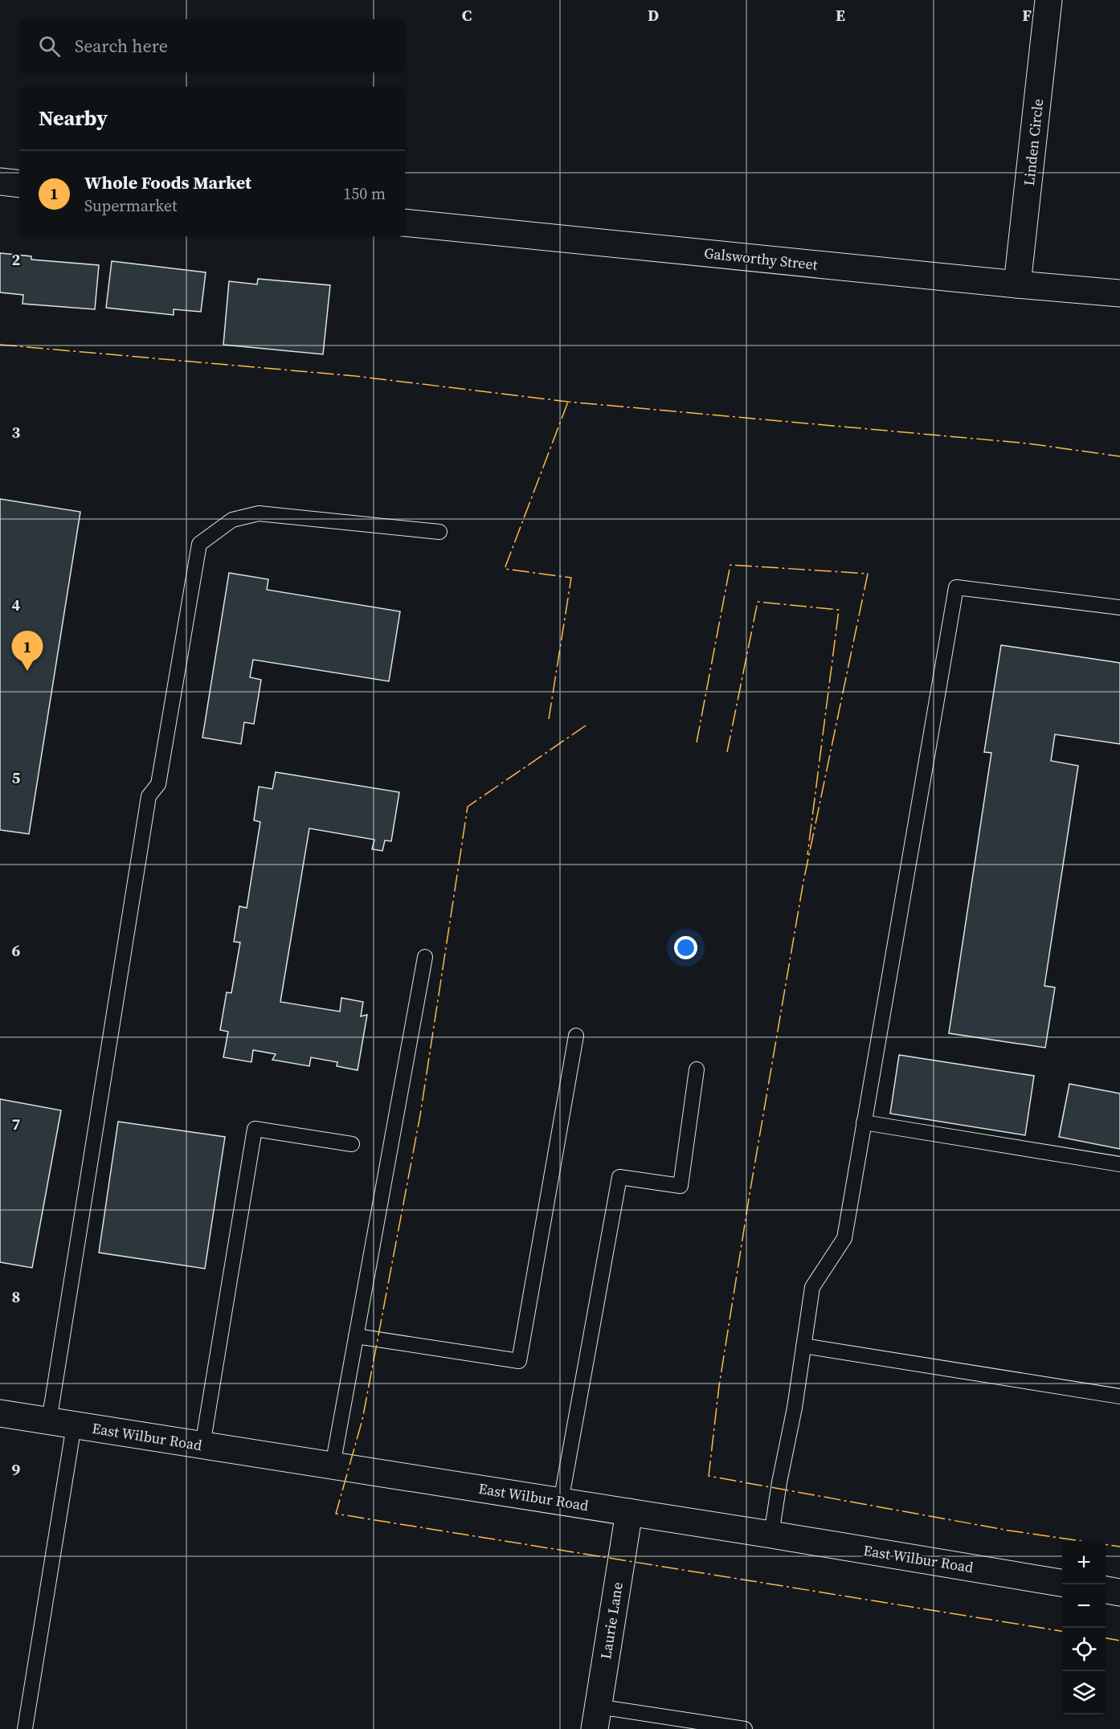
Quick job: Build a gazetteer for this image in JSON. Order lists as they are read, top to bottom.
{
  "streets": {
    "street": [
      "Linden Circle",
      "Galsworthy Street",
      "East Wilbur Road",
      "Laurie Lane"
    ]
  },
  "crossings": [
    ["Linden Circle", "Galsworthy Street"],
    ["East Wilbur Road", "Laurie Lane"]
  ],
  "page": {
    "search": "Search here",
    "heading": "Nearby",
    "list": [
      {
        "mark": "1",
        "name": "Whole Foods Market",
        "note": "Supermarket",
        "value": "150 m"
      }
    ],
    "pins": "1",
    "map_buttons": ["+", "−"]
  },
  "grid": {
    "columns": [
      "C",
      "D",
      "E",
      "F"
    ],
    "rows": [
      "2",
      "3",
      "4",
      "5",
      "6",
      "7",
      "8",
      "9"
    ]
  }
}
